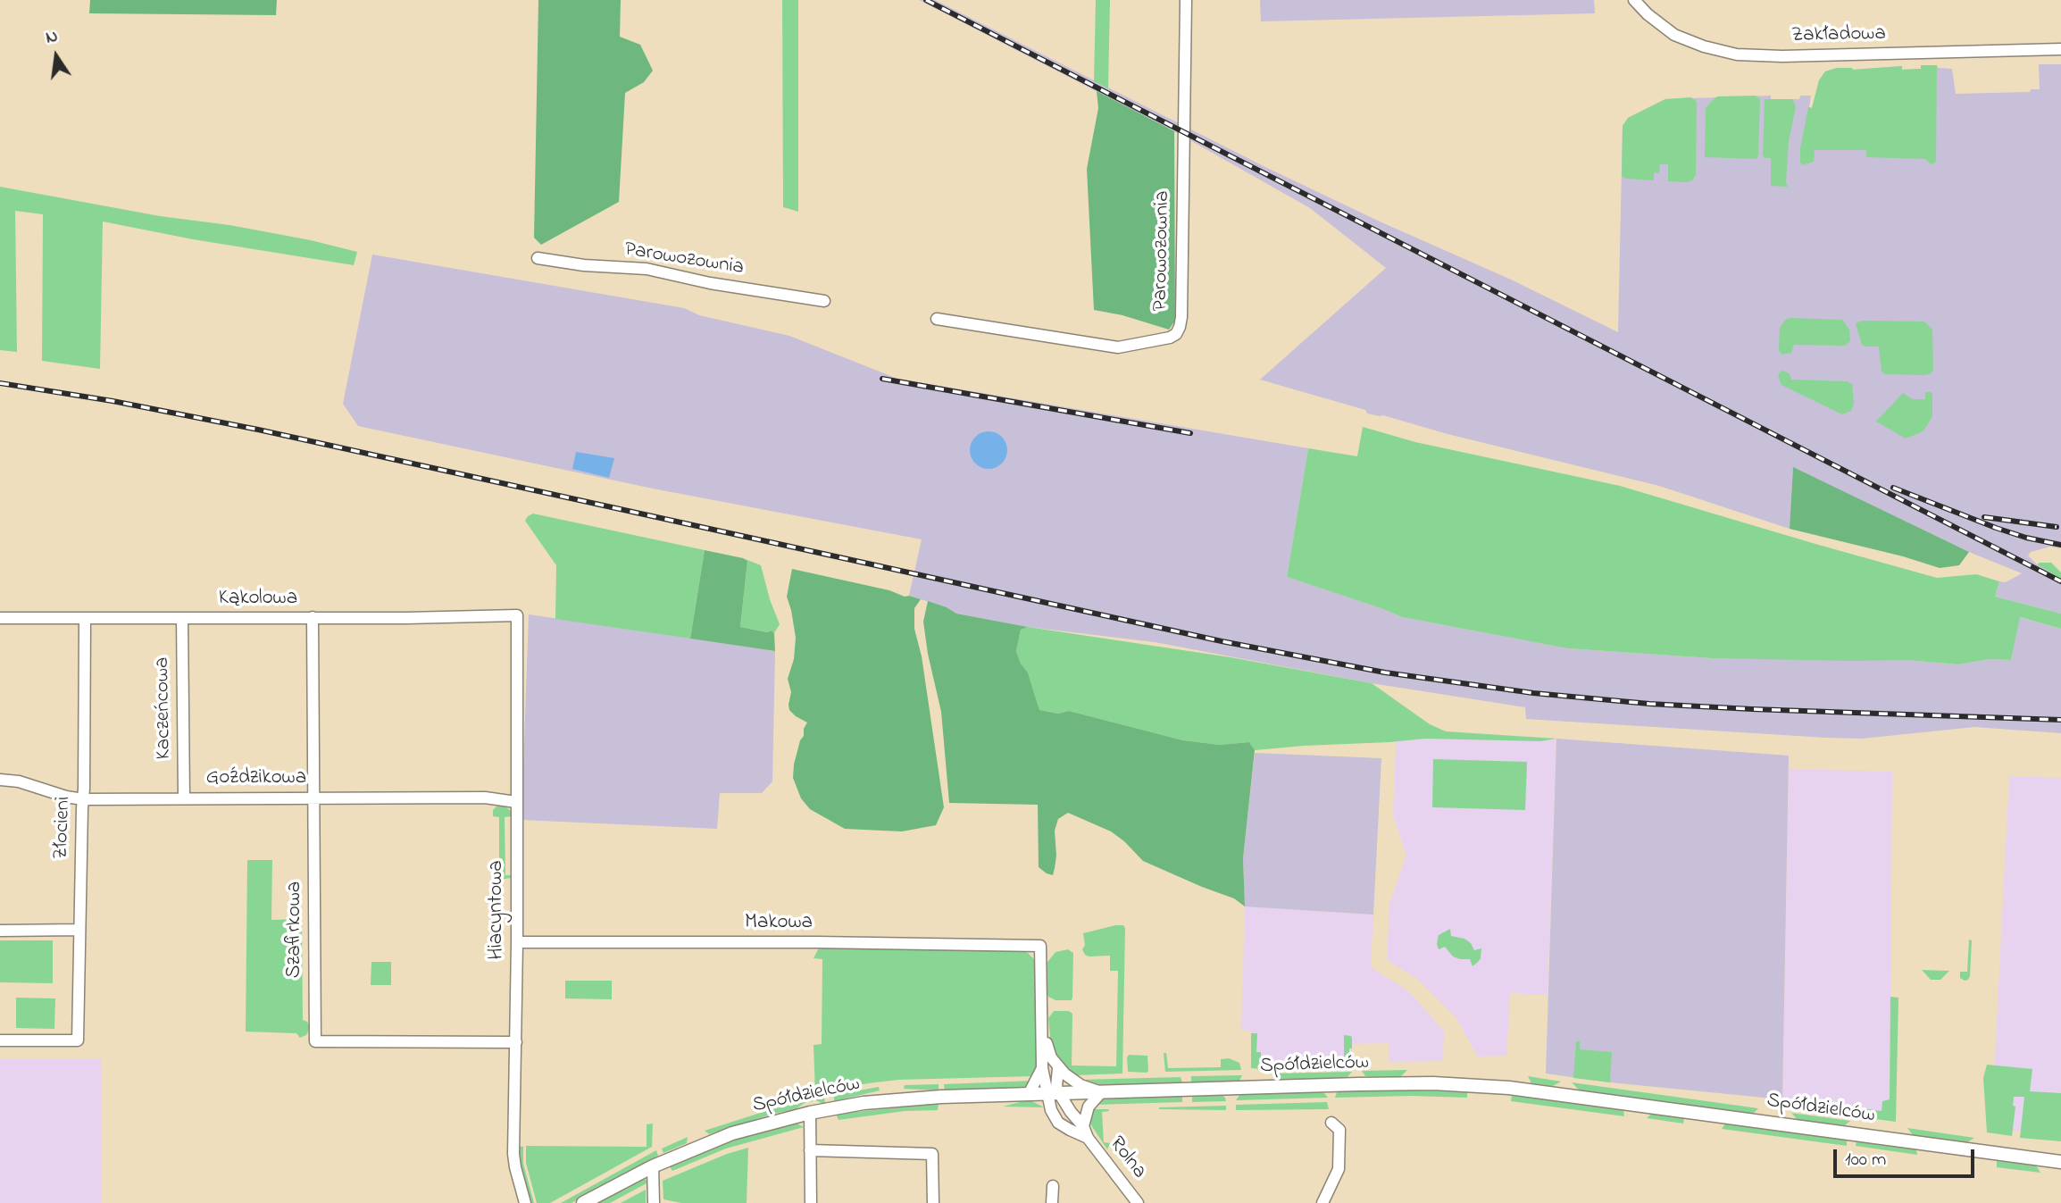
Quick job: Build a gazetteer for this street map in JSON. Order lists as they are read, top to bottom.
{
  "streets": {
    "street": [
      "Zakładowa",
      "Parowozownia",
      "Kąkolowa",
      "Kaczeńcowa",
      "Goździkowa",
      "Złocieni",
      "Hiacyntowa",
      "Makowa",
      "Szafirkowa",
      "Spółdzielców",
      "Rolna"
    ]
  },
  "crossings": [
    ["Kąkolowa", "Kaczeńcowa"],
    ["Kąkolowa", "Złocieni"],
    ["Kąkolowa", "Hiacyntowa"],
    ["Kąkolowa", "Szafirkowa"],
    ["Kaczeńcowa", "Goździkowa"],
    ["Goździkowa", "Złocieni"],
    ["Goździkowa", "Hiacyntowa"],
    ["Goździkowa", "Szafirkowa"],
    ["Hiacyntowa", "Makowa"],
    ["Hiacyntowa", "Szafirkowa"],
    ["Spółdzielców", "Rolna"]
  ],
  "scale_bar": "100 m",
  "north": "top"
}
